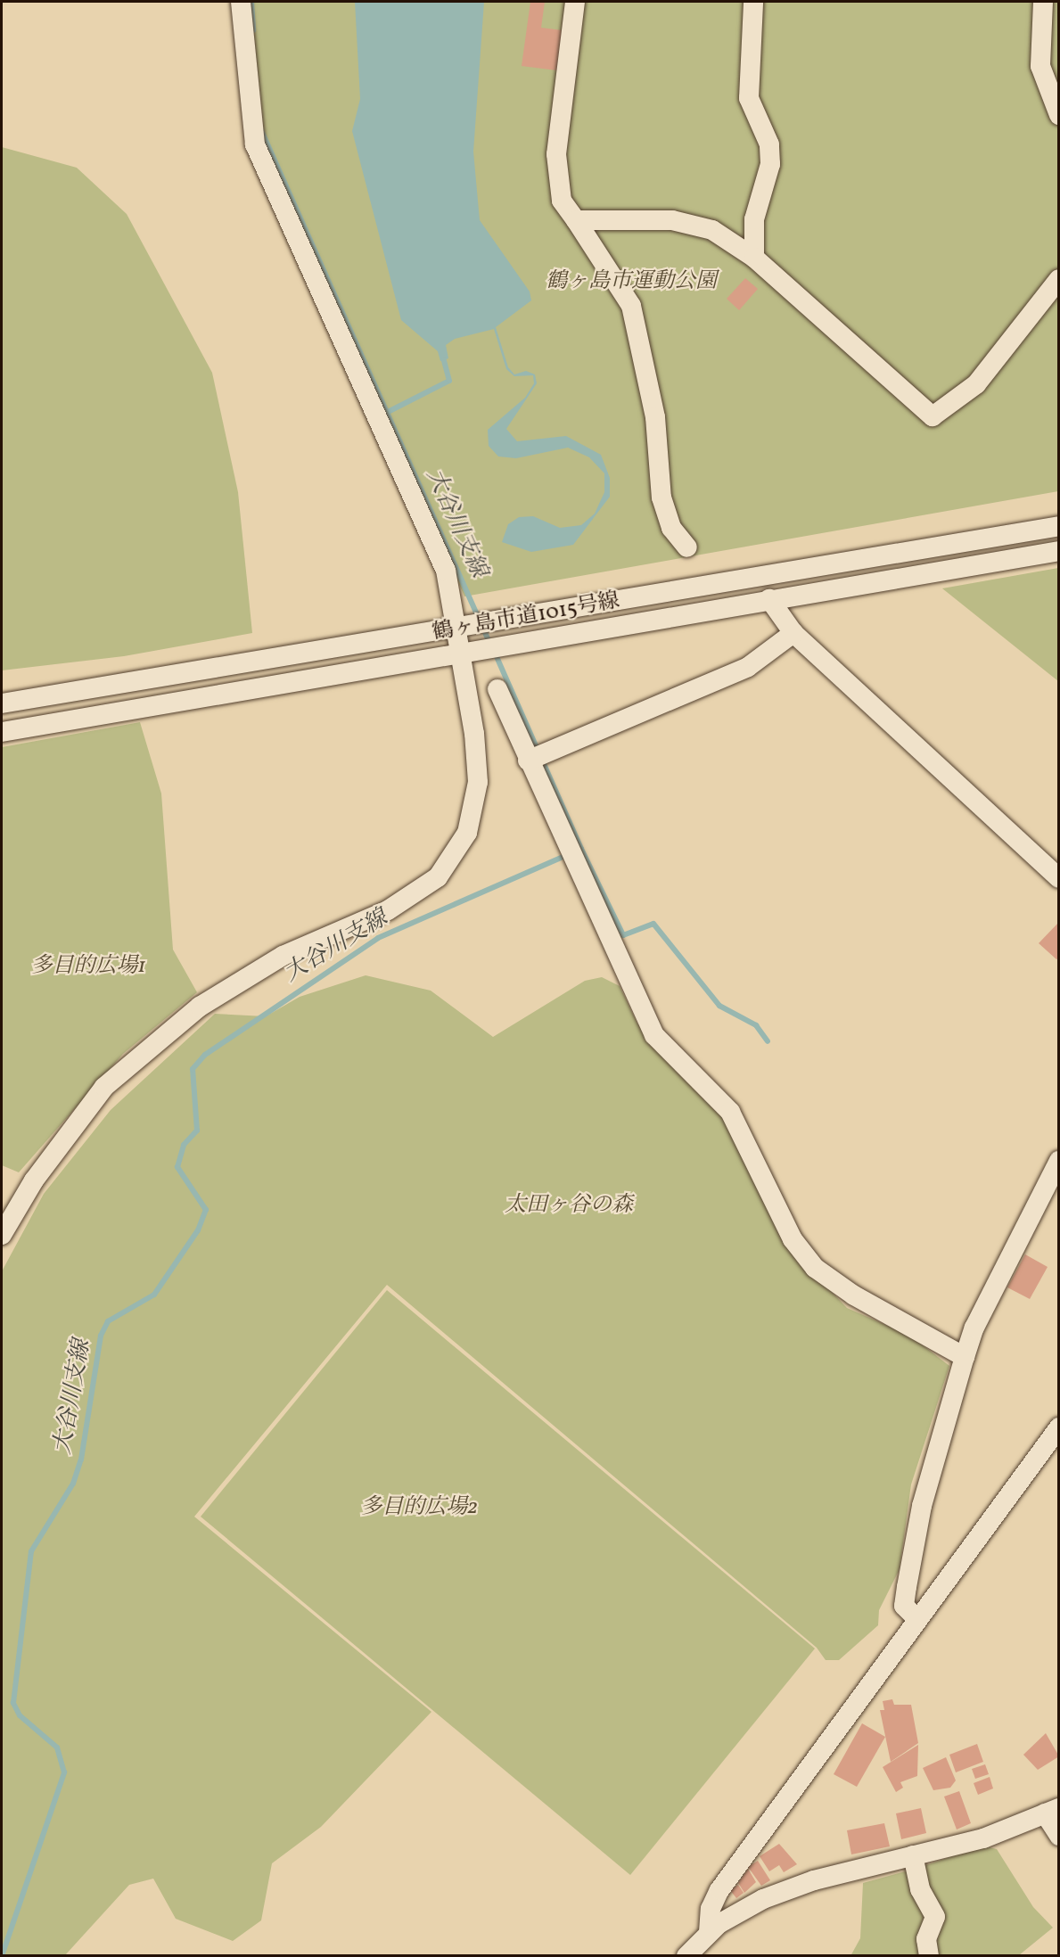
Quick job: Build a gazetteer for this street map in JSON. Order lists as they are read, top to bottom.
{
  "streets": {
    "street": ["鶴ヶ島市道1015号線"]
  },
  "water": ["大谷川支線"],
  "parks": [
    "鶴ヶ島市運動公園",
    "多目的広場1",
    "太田ヶ谷の森",
    "多目的広場2"
  ]
}
